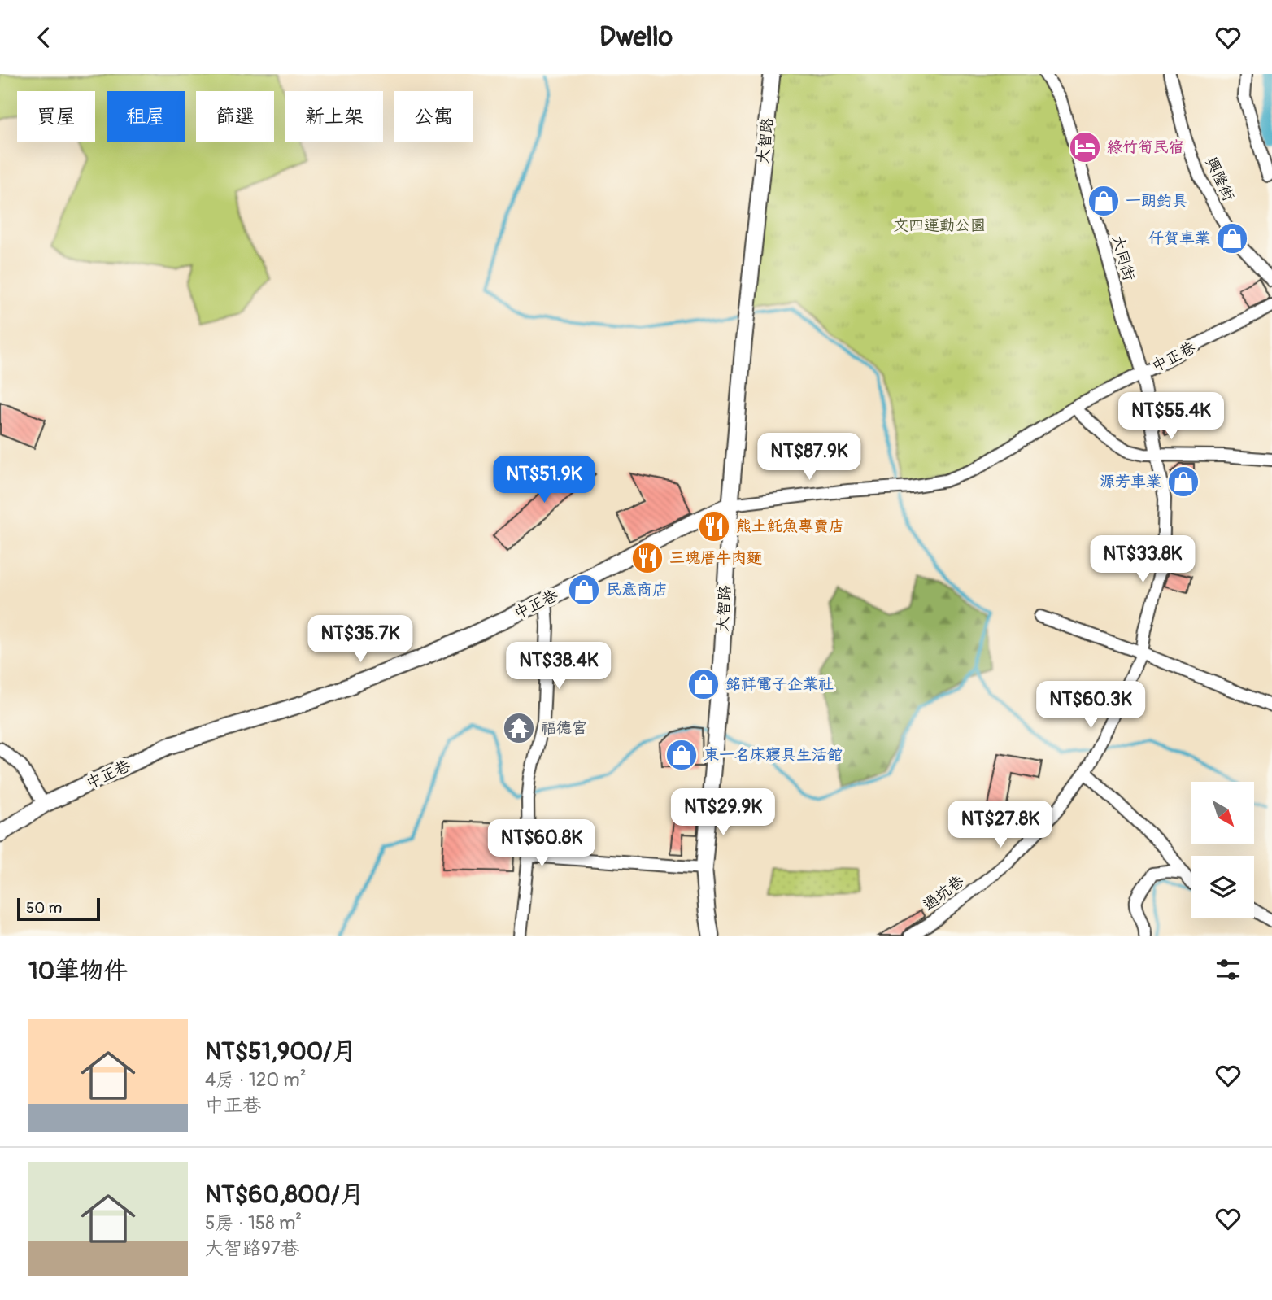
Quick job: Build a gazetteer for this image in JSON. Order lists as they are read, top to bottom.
{
  "streets": {
    "street": [
      "大智路",
      "興隆街",
      "大同街",
      "中正巷",
      "過坑巷"
    ]
  },
  "crossings": [
    ["大智路", "中正巷"],
    ["大同街", "中正巷"]
  ],
  "parks": ["文四運動公園"],
  "places": {
    "hotel": ["綠竹筍民宿"],
    "shop": [
      "一朗釣具",
      "仟賀車業",
      "源芳車業",
      "民意商店",
      "銘祥電子企業社",
      "東一名床寢具生活館"
    ],
    "restaurant": ["熊土魠魚專賣店", "三塊厝牛肉麵"],
    "temple": ["福德宮"]
  },
  "scale_bar": "50 m",
  "north": "bottom right",
  "page": {
    "header": "Dwello",
    "chip": [
      "買屋",
      "租屋",
      "篩選",
      "新上架",
      "公寓"
    ],
    "price": [
      "NT$55.4K",
      "NT$87.9K",
      "NT$51.9K",
      "NT$33.8K",
      "NT$35.7K",
      "NT$38.4K",
      "NT$60.3K",
      "NT$29.9K",
      "NT$27.8K",
      "NT$60.8K"
    ],
    "scale": "50 m",
    "heading": "10筆物件",
    "list": [
      {
        "name": "NT$51,900/月",
        "note": "4房 · 120 m² · 中正巷"
      },
      {
        "name": "NT$60,800/月",
        "note": "5房 · 158 m² · 大智路97巷"
      }
    ]
  }
}
